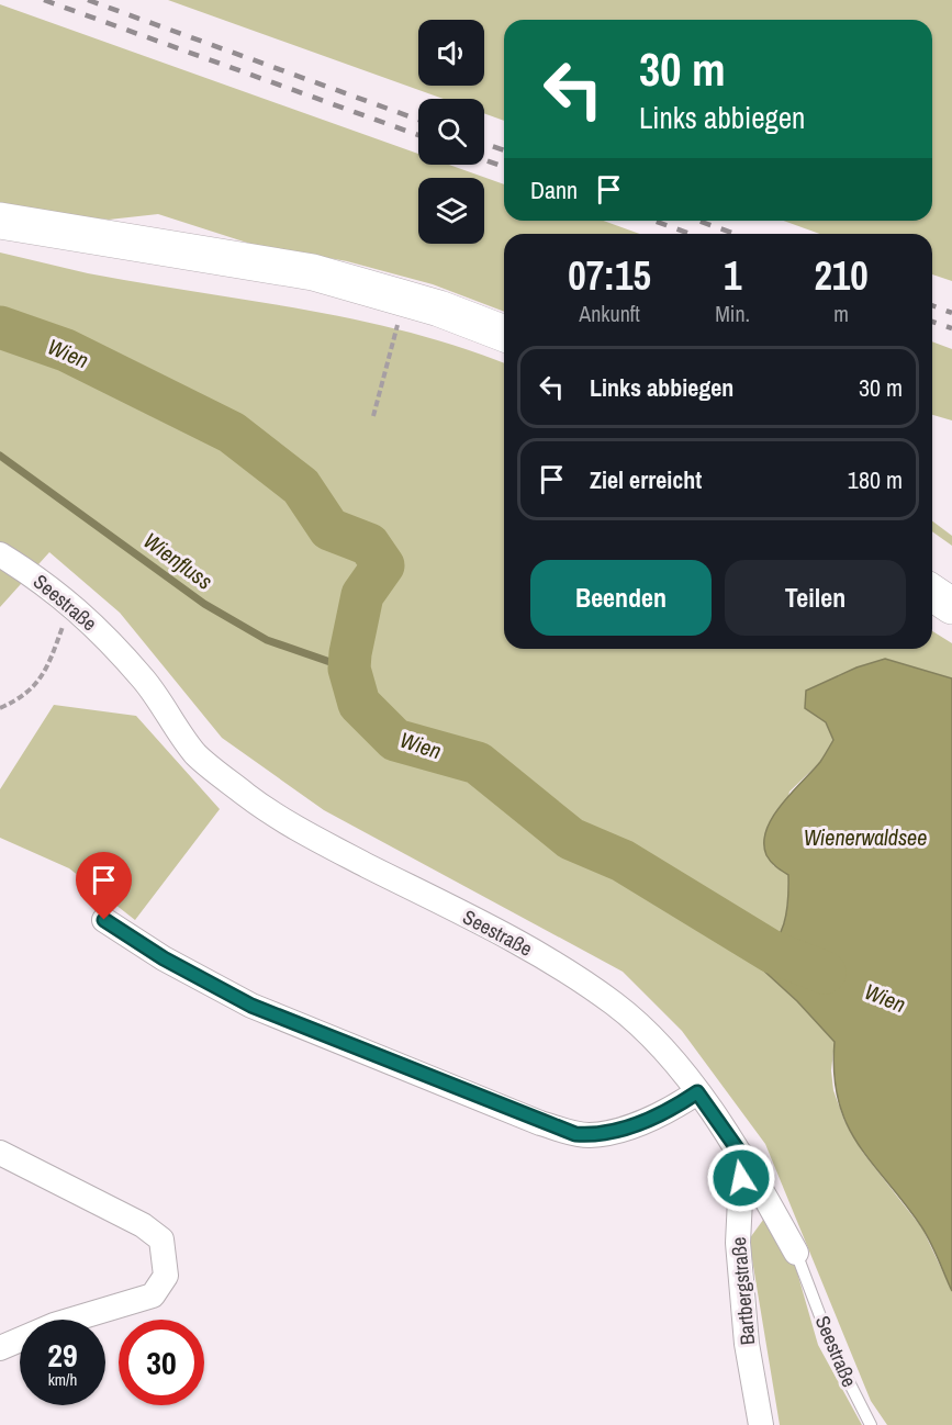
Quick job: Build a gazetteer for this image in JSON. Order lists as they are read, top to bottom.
{
  "streets": {
    "street": ["Seestraße", "Bartbergstraße"]
  },
  "crossings": [
    ["Seestraße", "Bartbergstraße"]
  ],
  "water": ["Wien", "Wienfluss", "Wienerwaldsee"],
  "page": {
    "turn": ["30 m", "Links abbiegen"],
    "then": "Dann",
    "eta": [
      "07:15",
      "Ankunft",
      "1",
      "Min.",
      "210",
      "m"
    ],
    "list": [
      {
        "name": "Links abbiegen",
        "value": "30 m"
      },
      {
        "name": "Ziel erreicht",
        "value": "180 m"
      }
    ],
    "buttons": ["Beenden", "Teilen"],
    "speed": "29 km/h",
    "limit": "30"
  }
}
